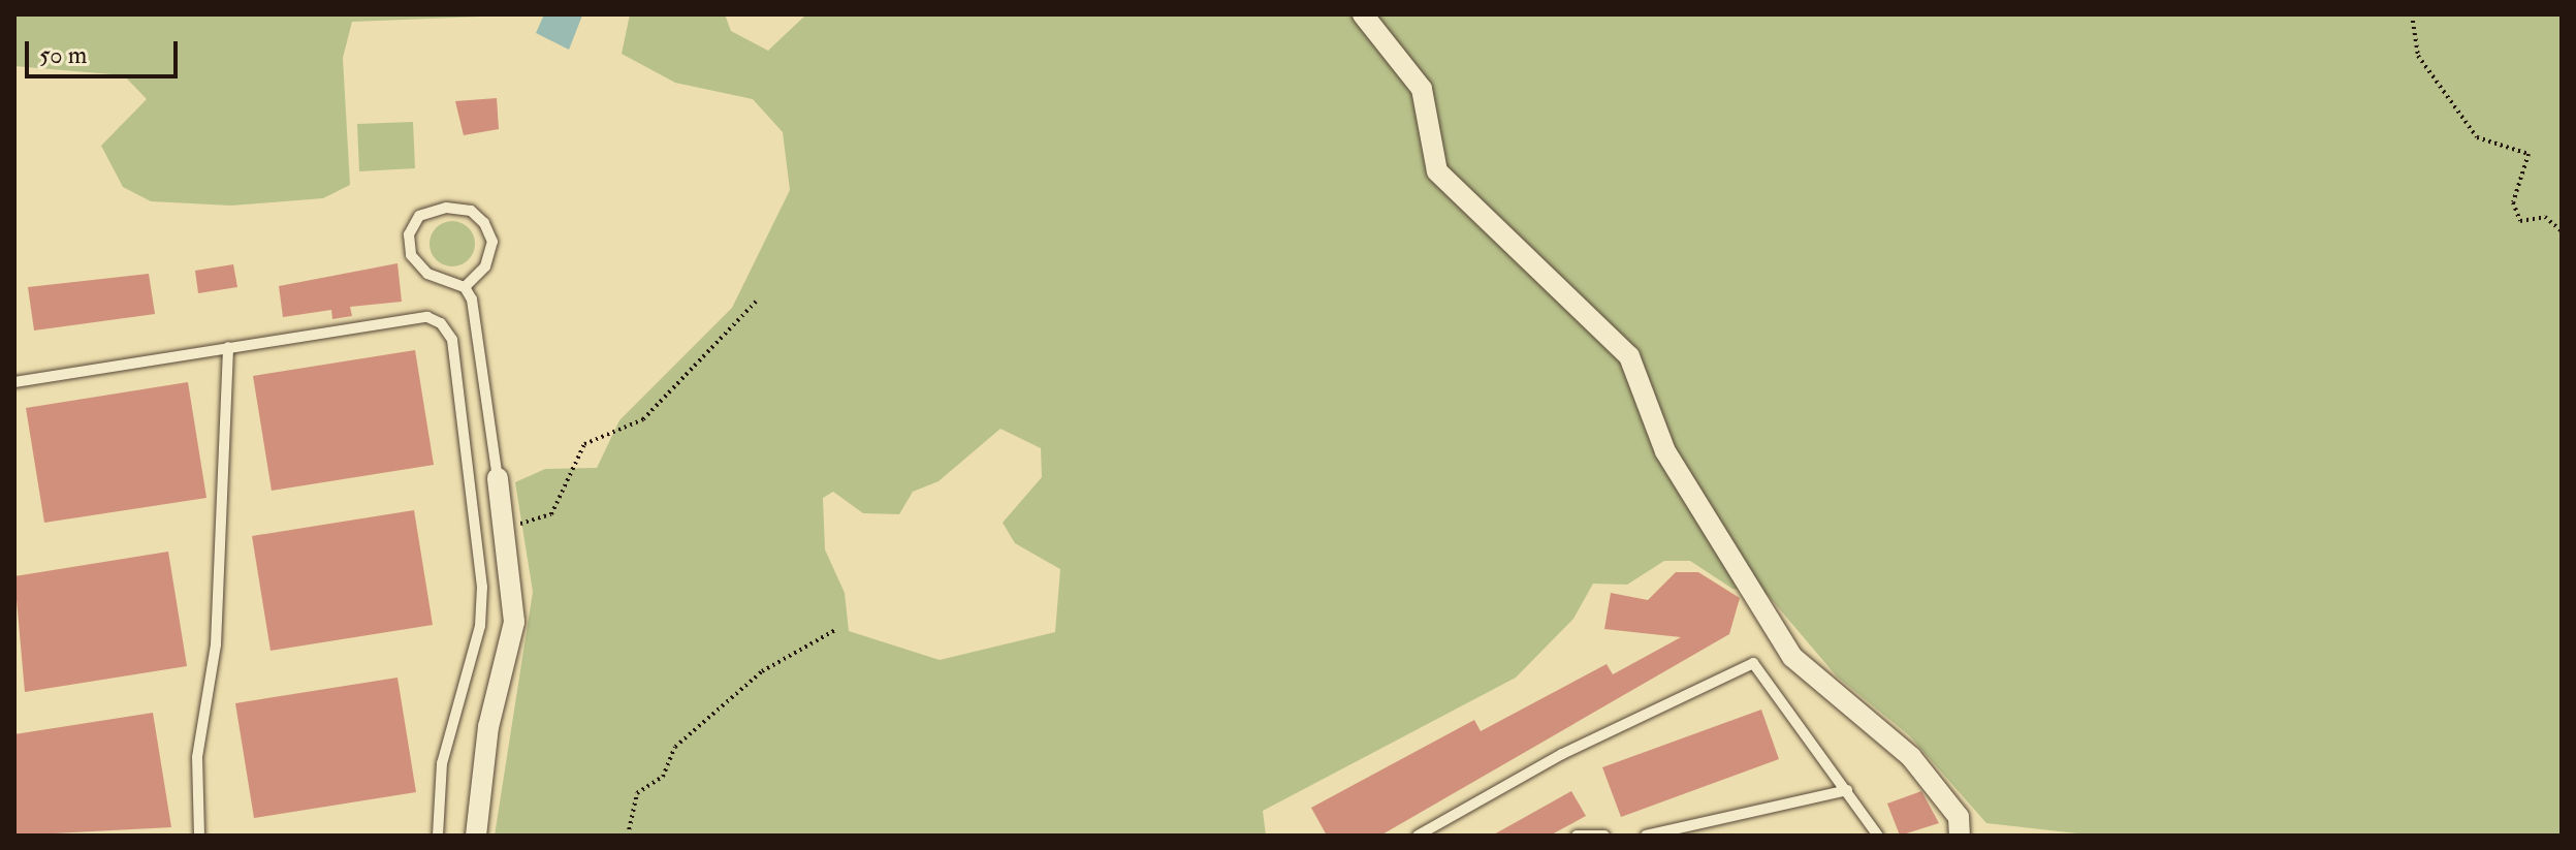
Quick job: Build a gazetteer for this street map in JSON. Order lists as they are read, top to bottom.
{
  "scale_bar": "50 m"
}
